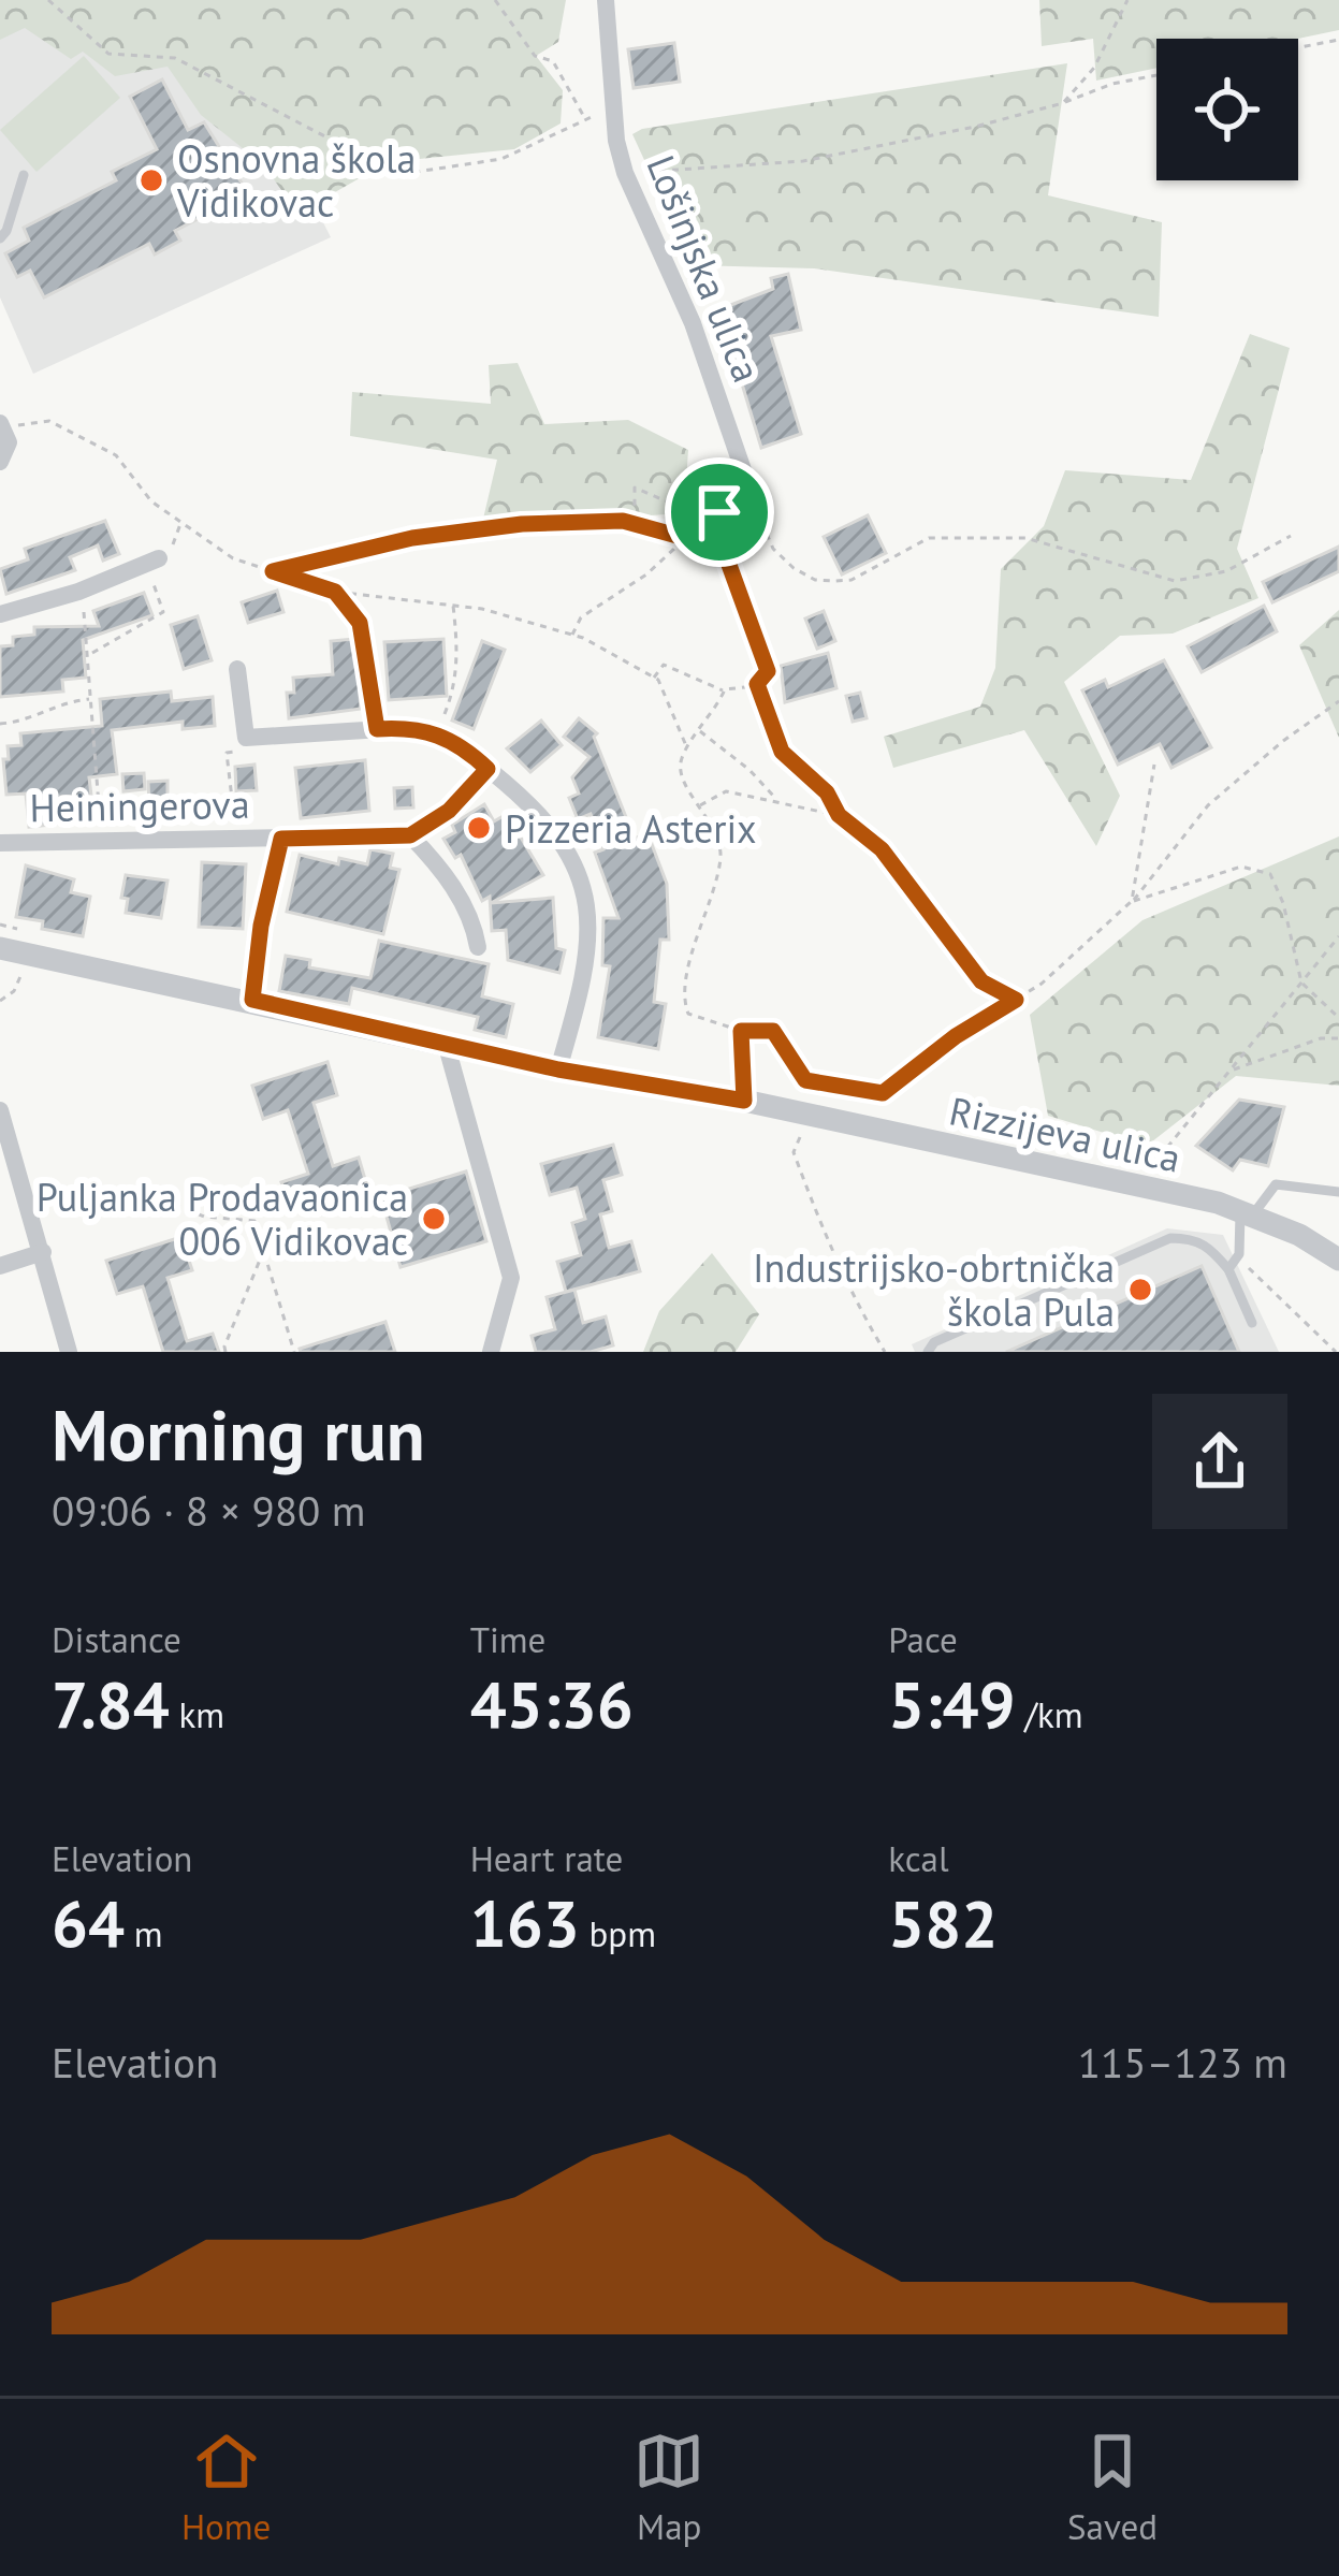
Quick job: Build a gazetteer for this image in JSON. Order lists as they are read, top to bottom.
{
  "streets": {
    "street": ["Lošinjska ulica", "Heiningerova", "Rizzijeva ulica"]
  },
  "crossings": [
    ["Heiningerova", "Rizzijeva ulica"]
  ],
  "places": [
    "Osnovna škola Vidikovac",
    "Pizzeria Asterix",
    "Puljanka Prodavaonica 006 Vidikovac",
    "Industrijsko-obrtnička škola Pula"
  ],
  "page": {
    "heading": ["Morning run", "09:06 · 8 × 980 m"],
    "stats": [
      ["Distance", "7.84 km"],
      ["Time", "45:36"],
      ["Pace", "5:49 /km"],
      ["Elevation", "64 m"],
      ["Heart rate", "163 bpm"],
      ["kcal", "582"]
    ],
    "chart": ["Elevation", "115–123 m"],
    "tabs": ["Home", "Map", "Saved"]
  }
}
